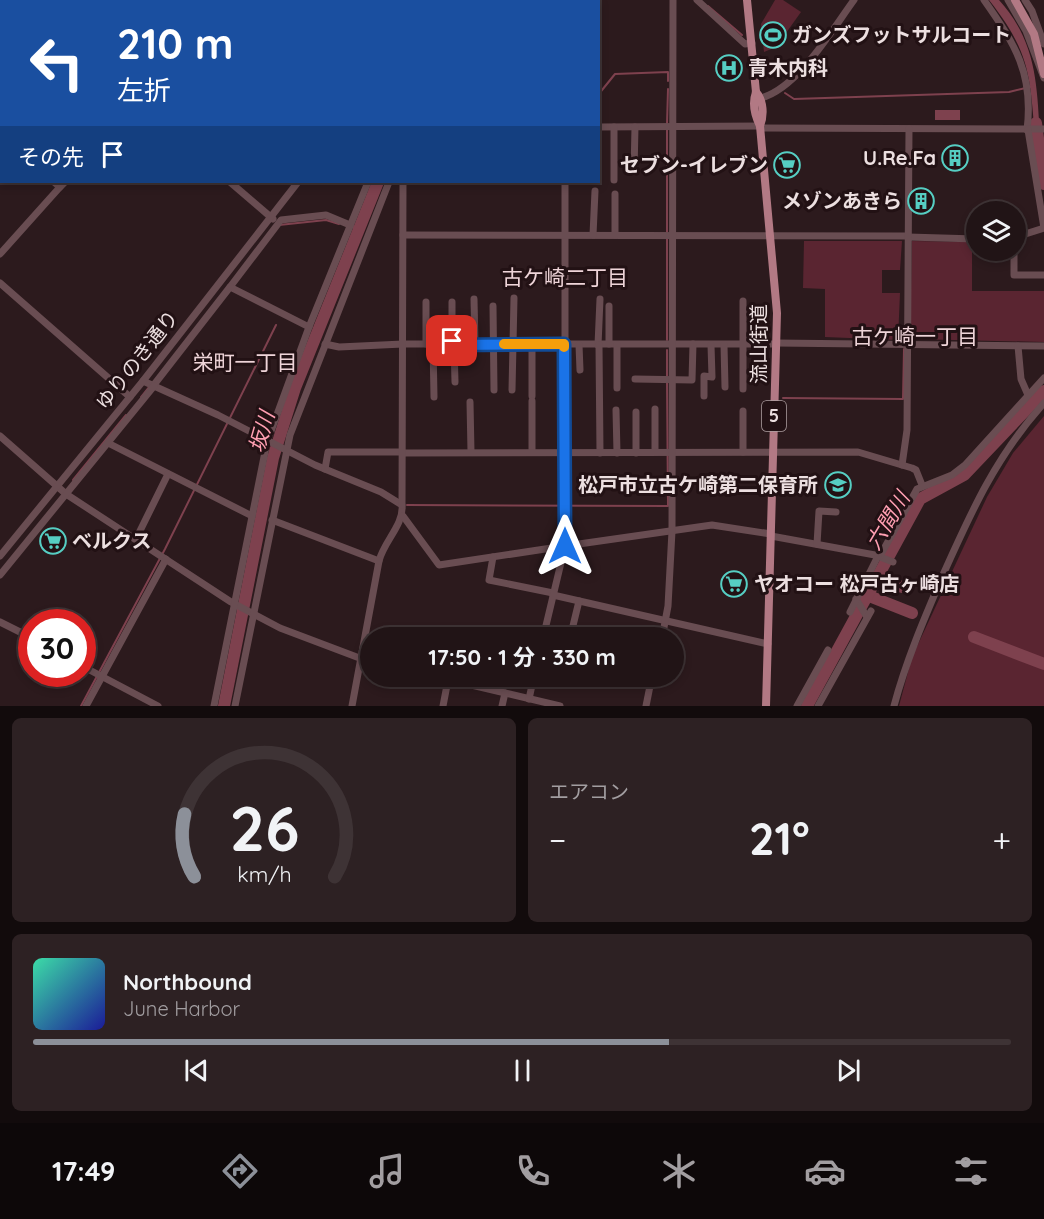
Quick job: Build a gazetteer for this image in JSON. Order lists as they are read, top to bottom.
{
  "streets": {
    "main road": ["流山街道", "5"],
    "street": ["ゆりのき通り"]
  },
  "districts": ["古ケ崎二丁目", "古ケ崎一丁目", "栄町一丁目"],
  "water": ["坂川", "六間川"],
  "places": {
    "sports": ["ガンズフットサルコート"],
    "hospital": ["青木内科"],
    "building": ["U.Re.Fa", "メゾンあきら"],
    "supermarket": ["セブン-イレブン", "ベルクス", "ヤオコー 松戸古ヶ崎店"],
    "school or university": ["松戸市立古ケ崎第二保育所"]
  },
  "page": {
    "turn": ["210 m", "左折"],
    "then": "その先",
    "limit": "30",
    "trip": "17:50 · 1 分 · 330 m",
    "tile": "エアコン",
    "heat": ["−", "21°", "+"],
    "song": ["Northbound", "June Harbor"],
    "tabs": "17:49",
    "gauge": ["26", "km/h"]
  }
}
